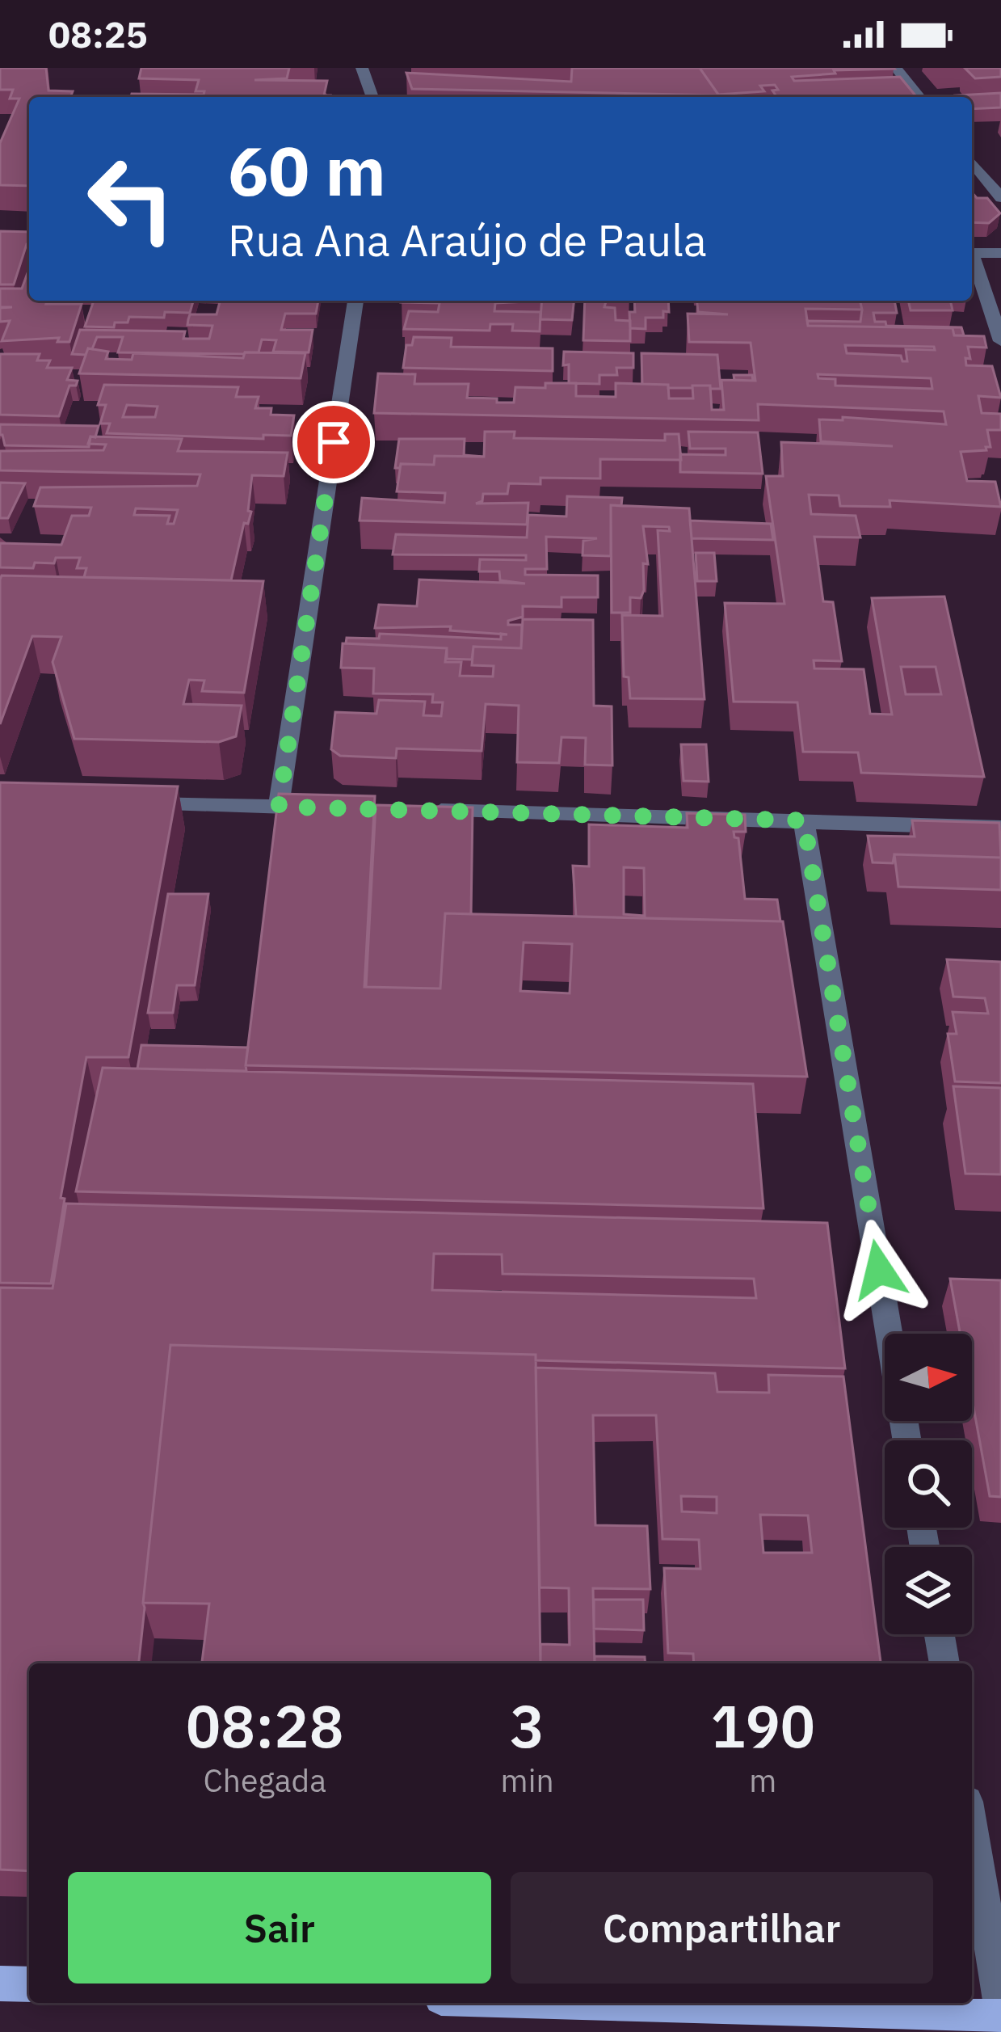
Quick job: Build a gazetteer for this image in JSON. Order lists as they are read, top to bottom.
{
  "north": "right",
  "page": {
    "status": "08:25",
    "turn": ["60 m", "Rua Ana Araújo de Paula"],
    "eta": [
      "08:28",
      "Chegada",
      "3",
      "min",
      "190",
      "m"
    ],
    "buttons": ["Sair", "Compartilhar"]
  }
}
